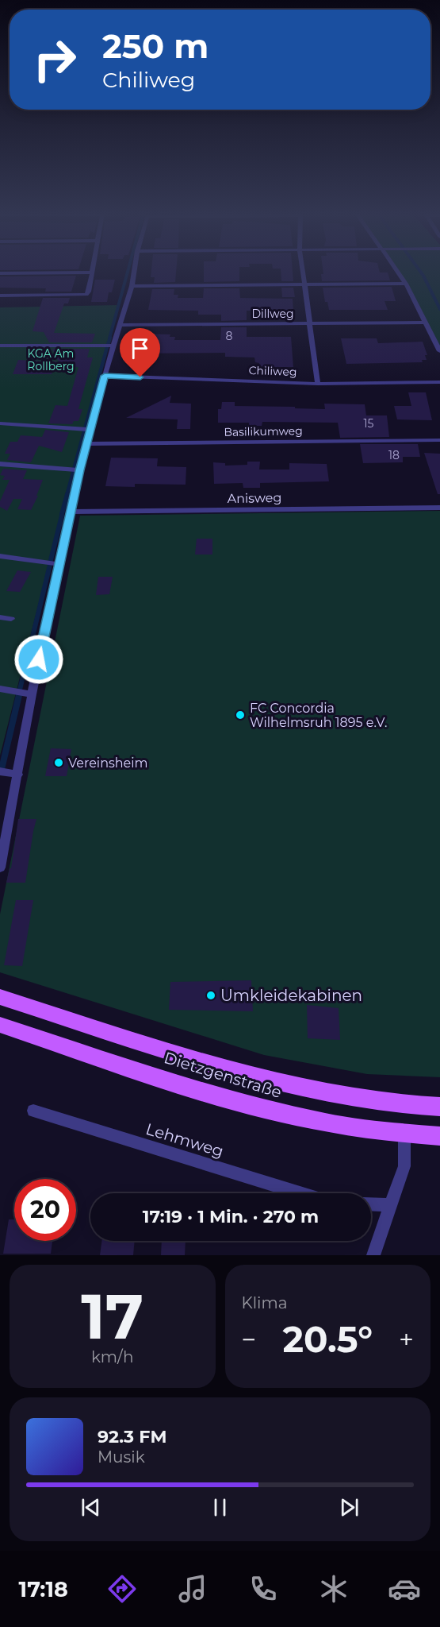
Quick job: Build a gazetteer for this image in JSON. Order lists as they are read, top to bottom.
{
  "streets": {
    "main road": ["Dietzgenstraße"],
    "lane": [
      "Dillweg",
      "Chiliweg",
      "Basilikumweg",
      "Anisweg",
      "Lehmweg"
    ]
  },
  "parks": ["KGA Am Rollberg"],
  "places": ["FC Concordia Wilhelmsruh 1895 e.V.", "Vereinsheim", "Umkleidekabinen"],
  "house_numbers": ["8", "15", "18"],
  "page": {
    "turn": ["250 m", "Chiliweg"],
    "limit": "20",
    "trip": "17:19 · 1 Min. · 270 m",
    "tile": [
      ["17", "km/h"],
      "Klima"
    ],
    "heat": ["−", "20.5°", "+"],
    "song": ["92.3 FM", "Musik"],
    "tabs": "17:18"
  }
}
